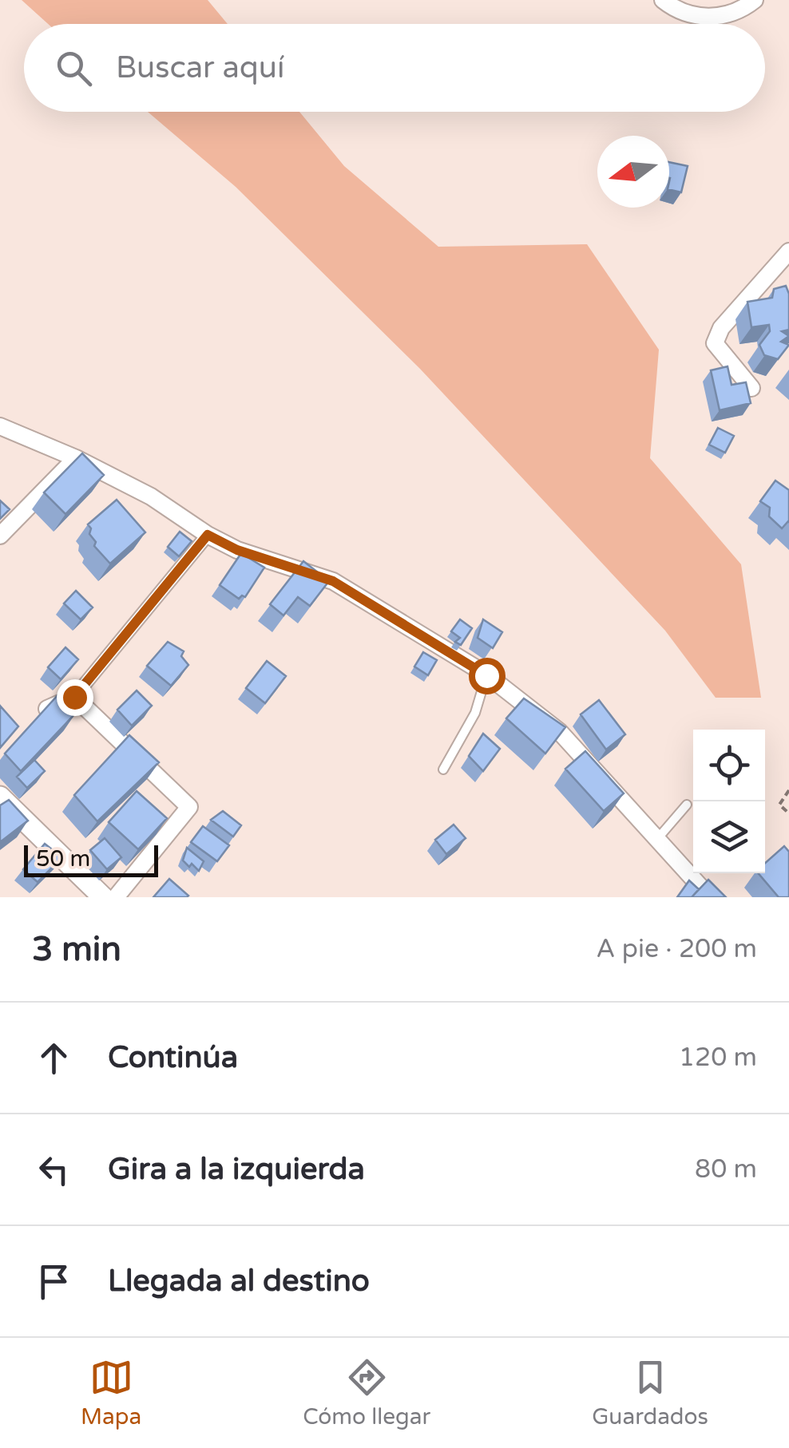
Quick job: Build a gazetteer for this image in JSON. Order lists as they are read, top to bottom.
{
  "scale_bar": "50 m",
  "north": "left",
  "page": {
    "search": "Buscar aquí",
    "scale": "50 m",
    "heading": ["3 min", "A pie · 200 m"],
    "list": [
      ["Continúa", "120 m"],
      ["Gira a la izquierda", "80 m"],
      "Llegada al destino"
    ],
    "nav": ["Mapa", "Cómo llegar", "Guardados"]
  }
}
